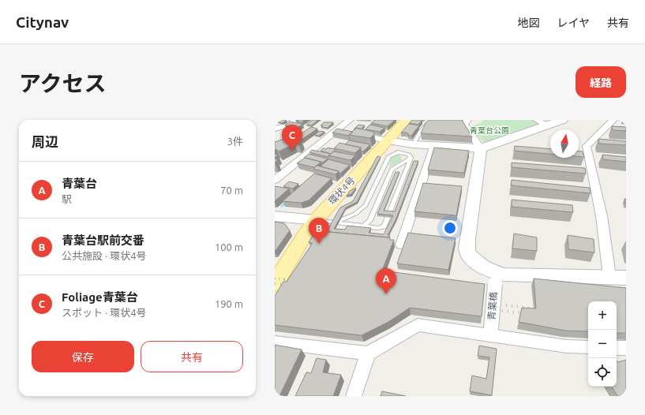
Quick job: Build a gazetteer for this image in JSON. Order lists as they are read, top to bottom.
{
  "streets": {
    "main road": ["環状4号"],
    "street": ["青葉橋"]
  },
  "parks": ["青葉台公園"],
  "north": "top",
  "page": {
    "header": "Citynav",
    "nav": ["地図", "レイヤ", "共有"],
    "title": "アクセス",
    "buttons": [
      "経路",
      ["保存", "共有"]
    ],
    "heading": ["周辺", "3件"],
    "pins": ["C", "B", "A"],
    "list": [
      {
        "mark": "A",
        "name": "青葉台",
        "note": "駅",
        "value": "70 m"
      },
      {
        "mark": "B",
        "name": "青葉台駅前交番",
        "note": "公共施設 · 環状4号",
        "value": "100 m"
      },
      {
        "mark": "C",
        "name": "Foliage青葉台",
        "note": "スポット · 環状4号",
        "value": "190 m"
      }
    ],
    "map_buttons": ["+", "−"]
  }
}
